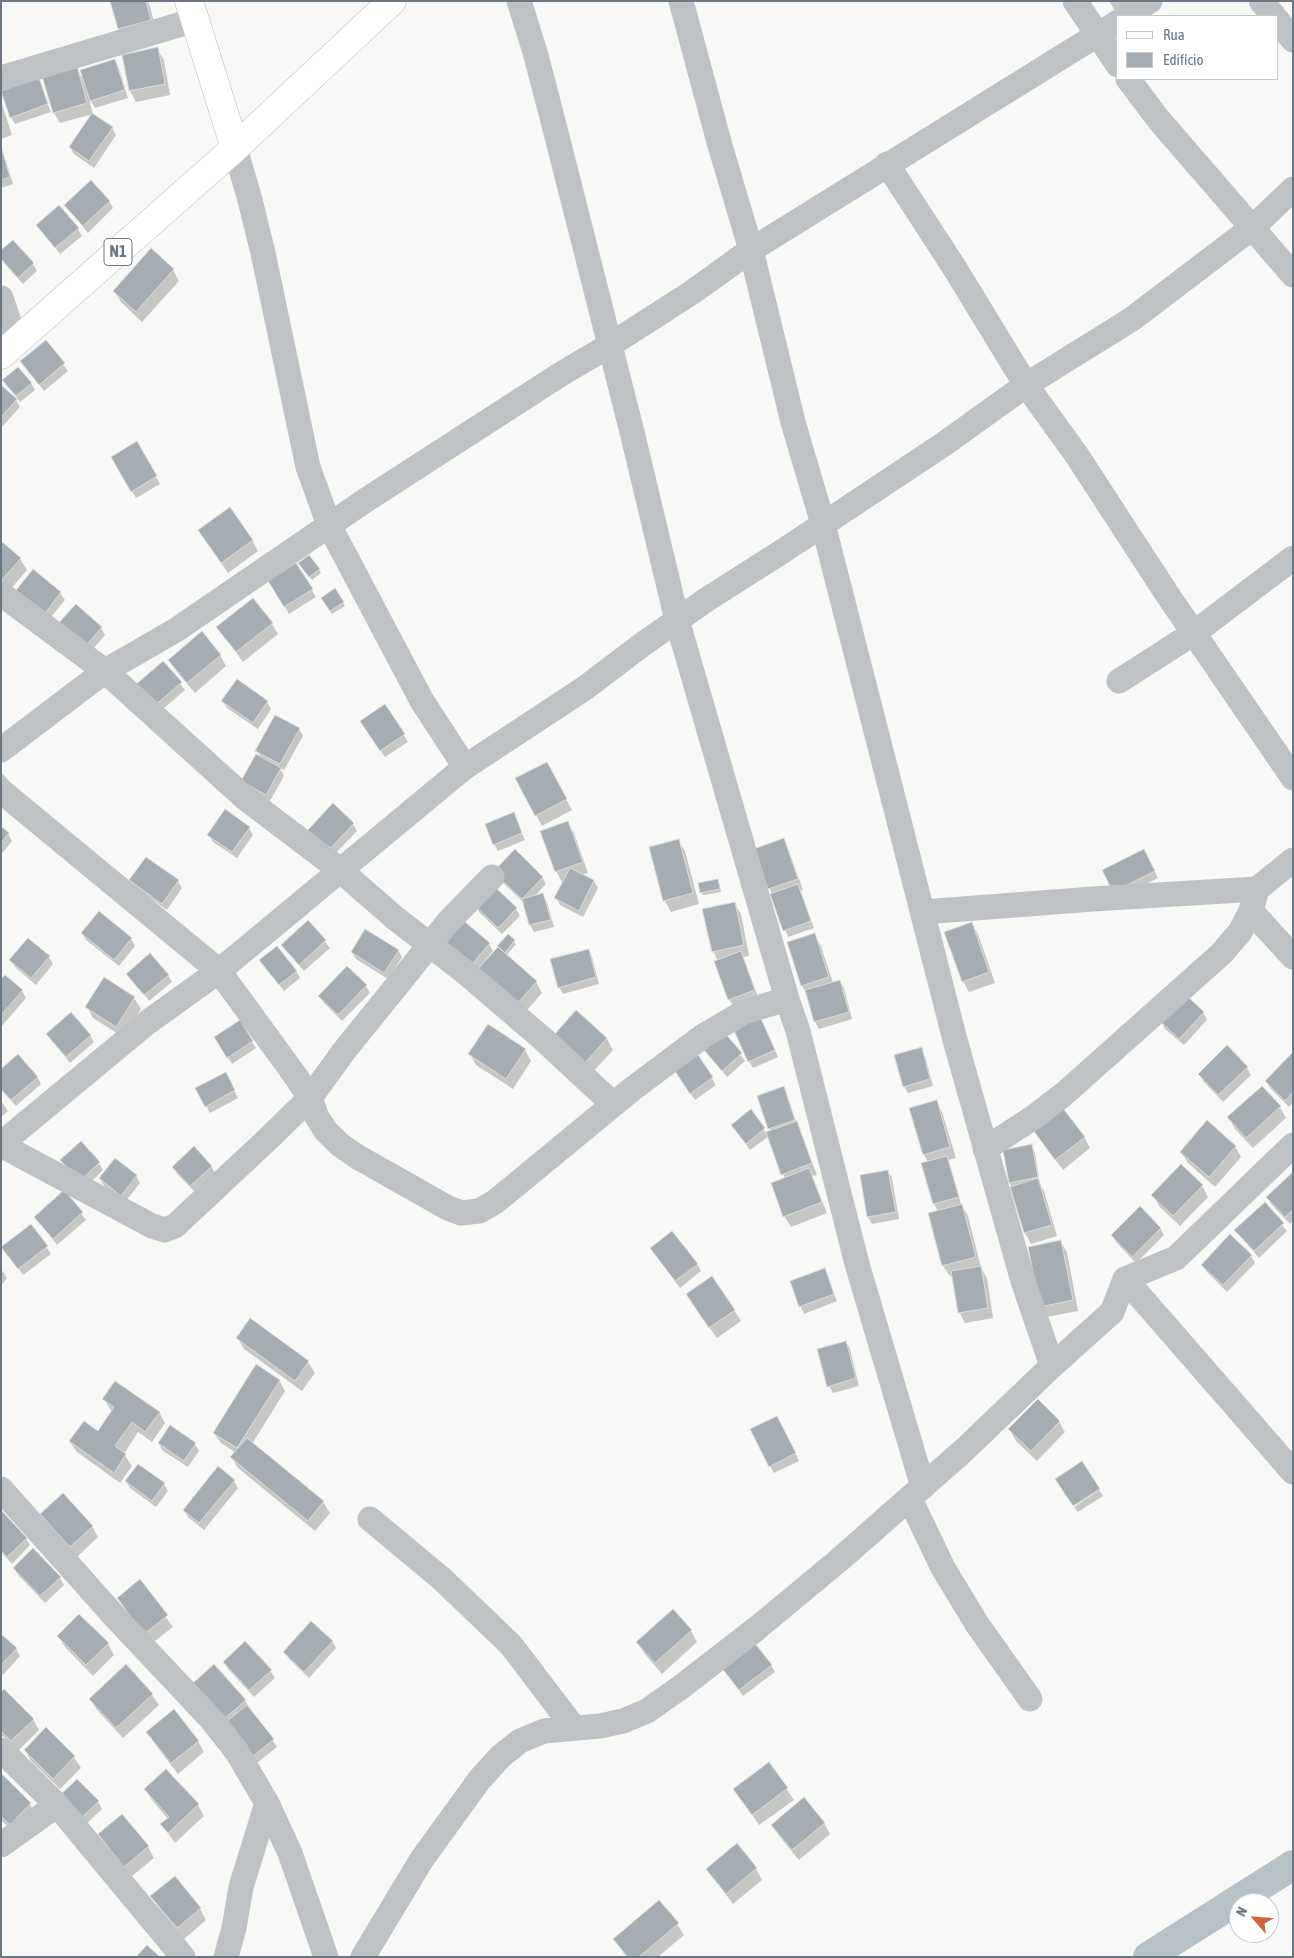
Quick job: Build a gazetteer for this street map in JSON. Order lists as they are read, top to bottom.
{
  "streets": {
    "main road": ["N1"]
  },
  "legend": ["Rua", "Edifício"],
  "north": "top left"
}
